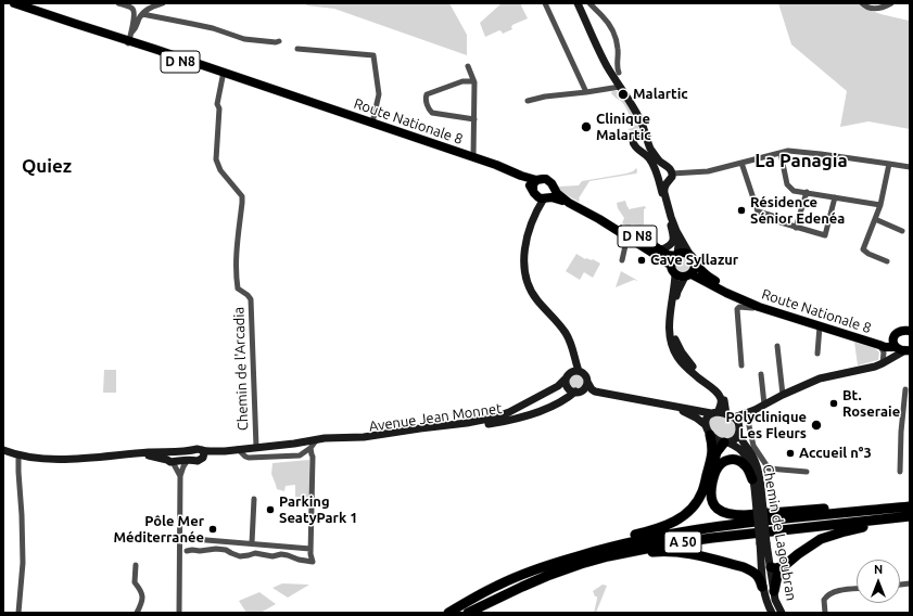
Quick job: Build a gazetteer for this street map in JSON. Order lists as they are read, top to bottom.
{
  "streets": {
    "highway": ["A 50"],
    "main road": [
      "D N8",
      "Route Nationale 8",
      "Avenue Jean Monnet",
      "Chemin de Lagoubran"
    ],
    "street": ["Chemin de l'Arcadia"]
  },
  "crossings": [
    ["D N8", "Route Nationale 8"],
    ["D N8", "Chemin de Lagoubran"],
    ["Route Nationale 8", "Chemin de l'Arcadia"],
    ["Route Nationale 8", "Chemin de Lagoubran"],
    ["Chemin de l'Arcadia", "Avenue Jean Monnet"]
  ],
  "districts": ["La Panagia", "Quiez"],
  "places": [
    "Malartic",
    "Clinique Malartic",
    "Résidence Sénior Edenéa",
    "Cave Syllazur",
    "Bt. Roseraie",
    "Polyclinique Les Fleurs",
    "Accueil n°3",
    "Parking SeatyPark 1",
    "Pôle Mer Méditerranée"
  ],
  "north": "top"
}
